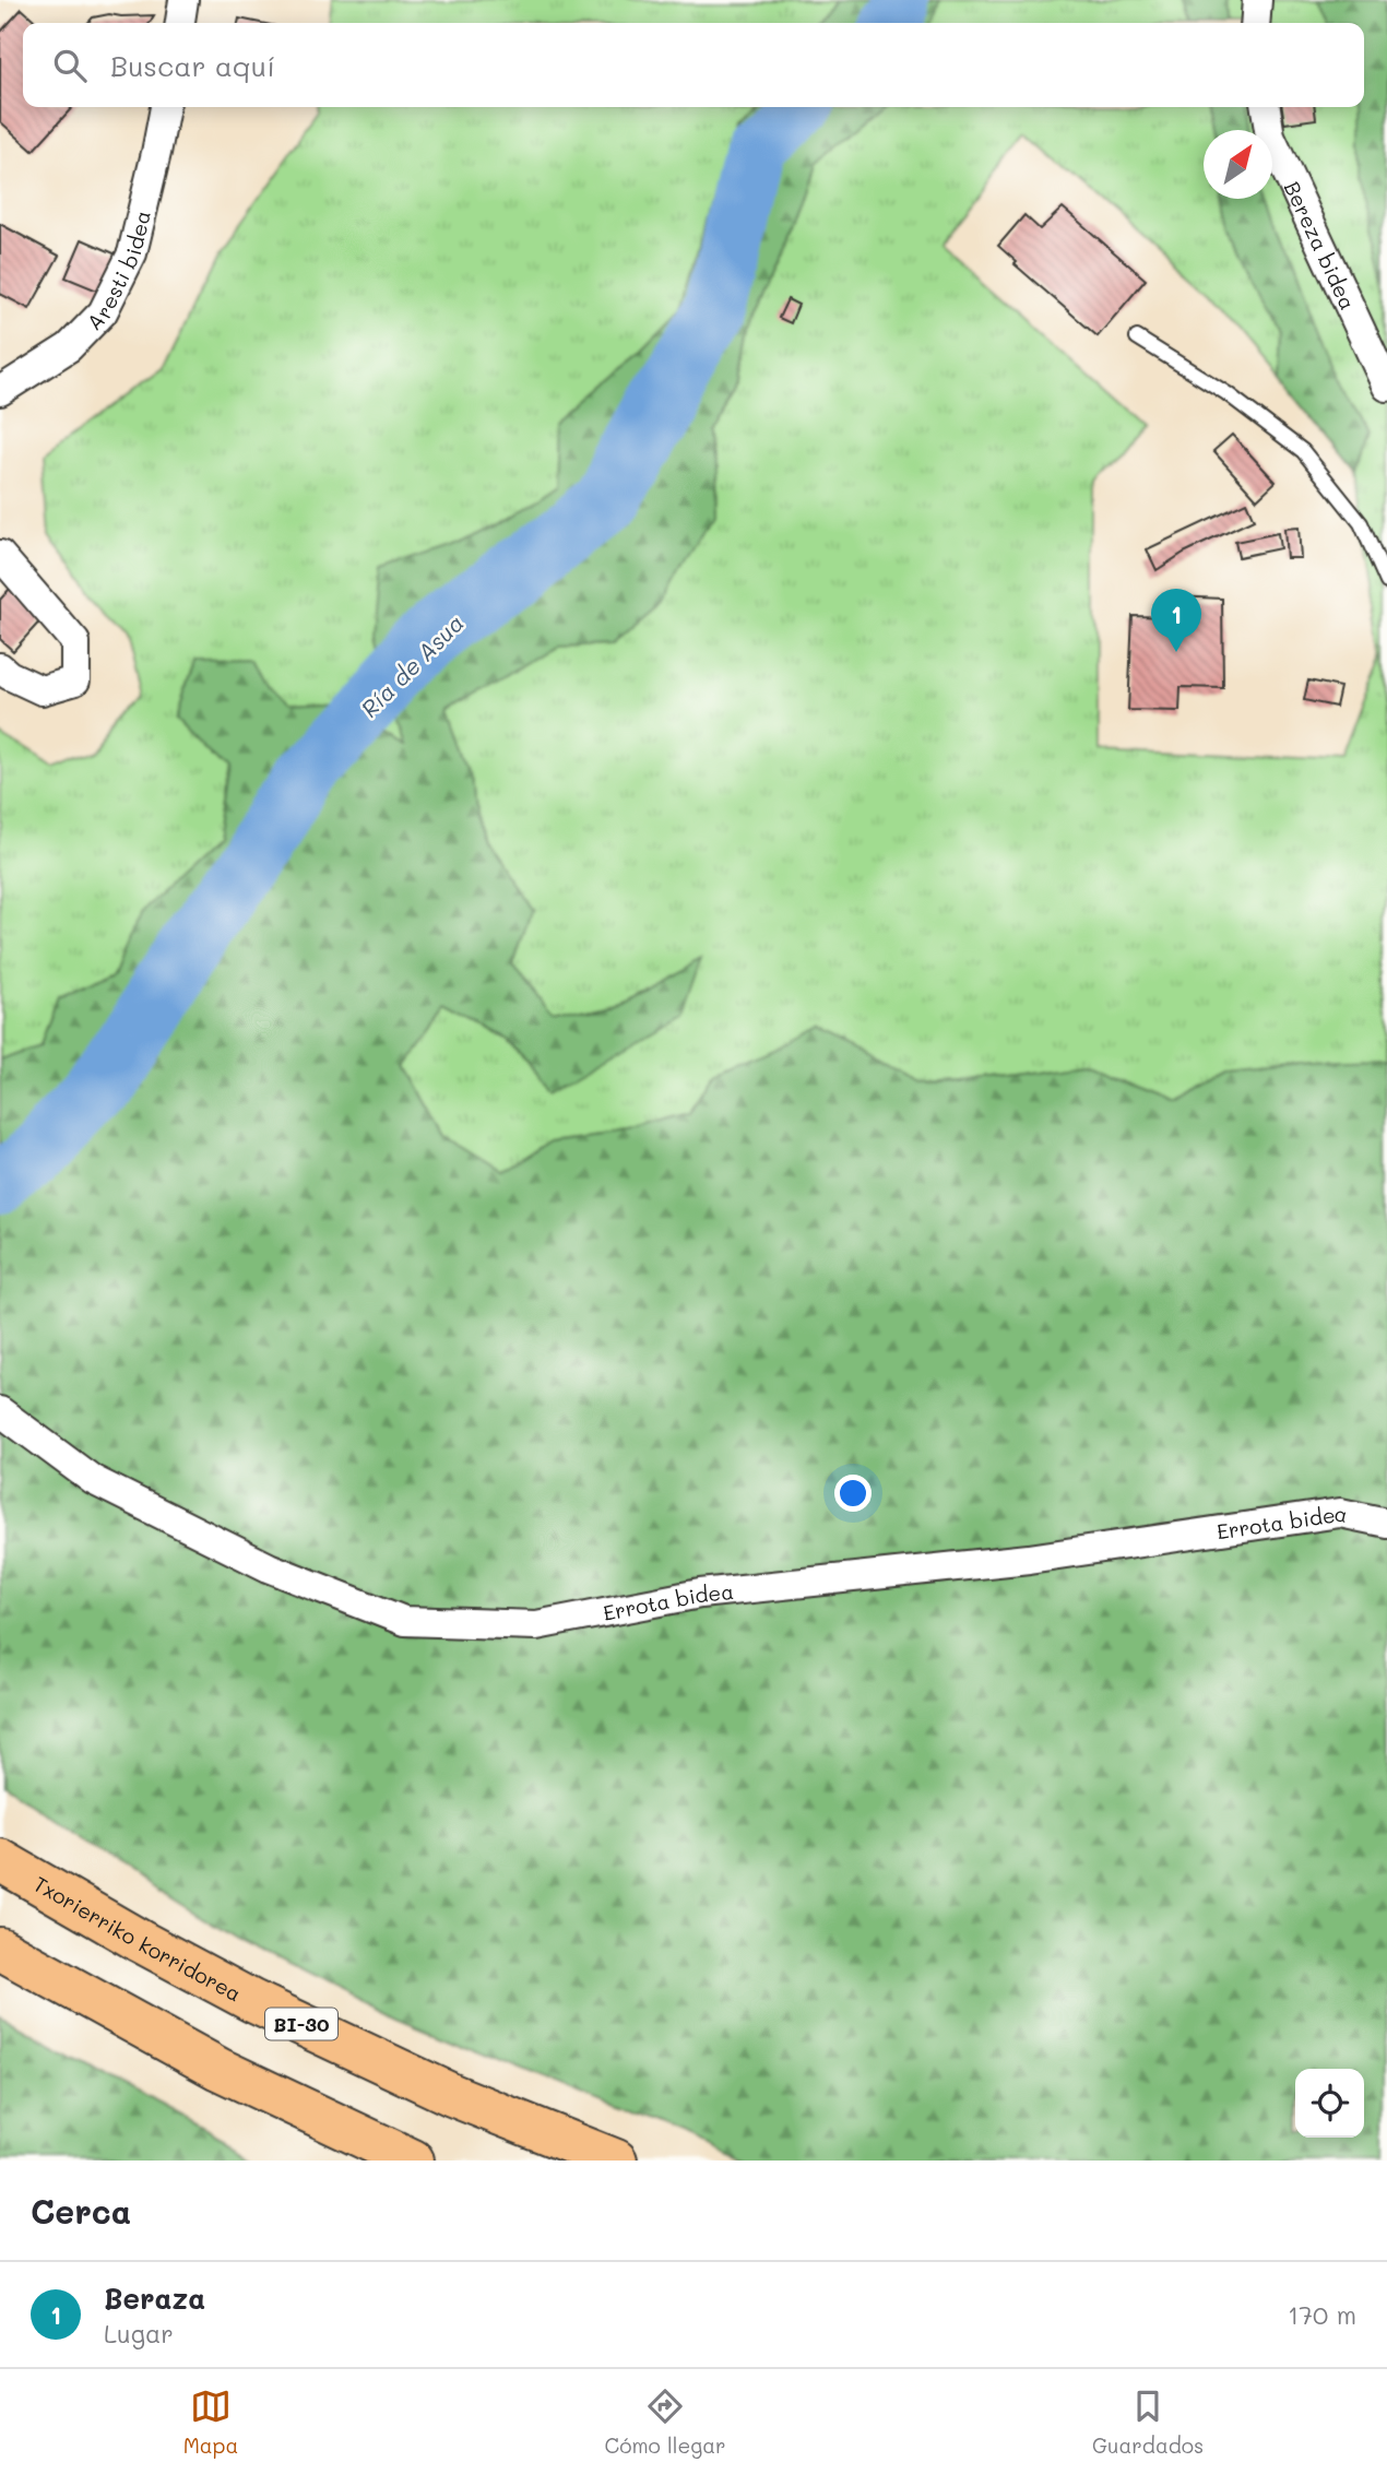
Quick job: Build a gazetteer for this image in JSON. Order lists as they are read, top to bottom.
{
  "streets": {
    "highway": ["Txorierriko korridorea", "BI-30"],
    "street": ["Bereza bidea", "Aresti bidea", "Errota bidea"]
  },
  "water": ["Ría de Asua"],
  "north": "top right",
  "page": {
    "search": "Buscar aquí",
    "pins": "1",
    "heading": "Cerca",
    "list": [
      {
        "mark": "1",
        "name": "Beraza",
        "note": "Lugar",
        "value": "170 m"
      }
    ],
    "nav": ["Mapa", "Cómo llegar", "Guardados"]
  }
}
